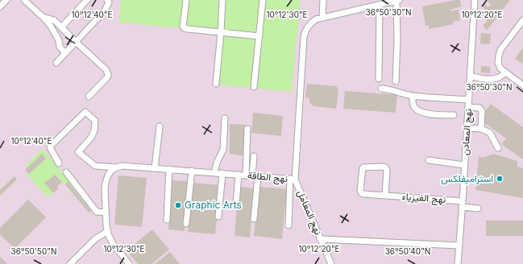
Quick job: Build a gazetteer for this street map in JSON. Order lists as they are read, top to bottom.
{
  "streets": {
    "street": [
      "نهج المعادن",
      "نهج الطاقة",
      "نهج الفيزياء",
      "نهج المعامل"
    ]
  },
  "crossings": [
    ["نهج المعادن", "نهج الفيزياء"],
    ["نهج الطاقة", "نهج المعامل"]
  ],
  "places": ["استراميفلكس", "Graphic Arts"],
  "coordinates": [
    "36°50'30\"N",
    "10°12'40\"E",
    "10°12'30\"E",
    "10°12'20\"E",
    "36°50'50\"N",
    "36°50'40\"N"
  ]
}
